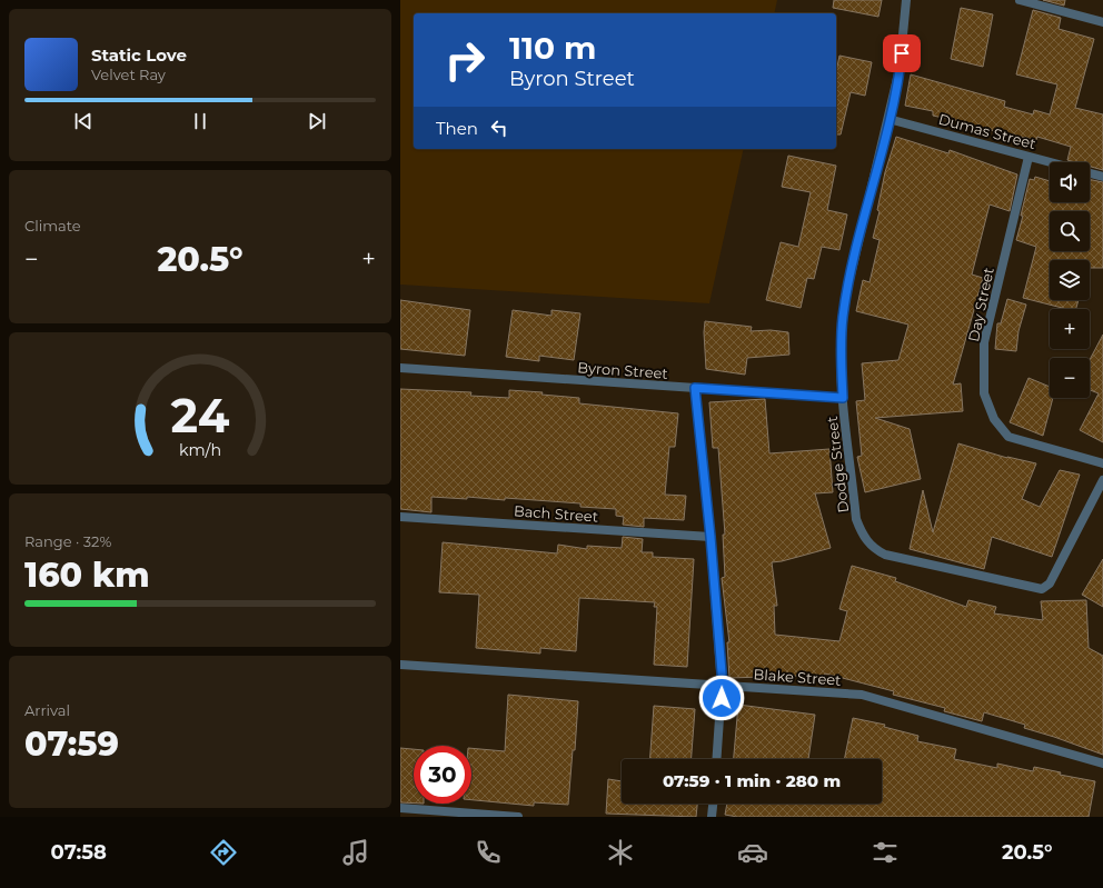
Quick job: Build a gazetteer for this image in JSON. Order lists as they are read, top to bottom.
{
  "streets": {
    "street": [
      "Dumas Street",
      "Day Street",
      "Byron Street",
      "Dodge Street",
      "Bach Street",
      "Blake Street"
    ]
  },
  "crossings": [
    ["Dumas Street", "Day Street"],
    ["Dumas Street", "Dodge Street"],
    ["Byron Street", "Dodge Street"]
  ],
  "page": {
    "turn": ["110 m", "Byron Street"],
    "song": ["Static Love", "Velvet Ray"],
    "then": "Then",
    "map_buttons": ["+", "−"],
    "tile": [
      "Climate",
      ["Range · 32%", "160 km"],
      ["Arrival", "07:59"]
    ],
    "heat": ["−", "20.5°", "+"],
    "limit": "30",
    "trip": "07:59 · 1 min · 280 m",
    "tabs": ["07:58", "20.5°"],
    "gauge": ["24", "km/h"]
  }
}
